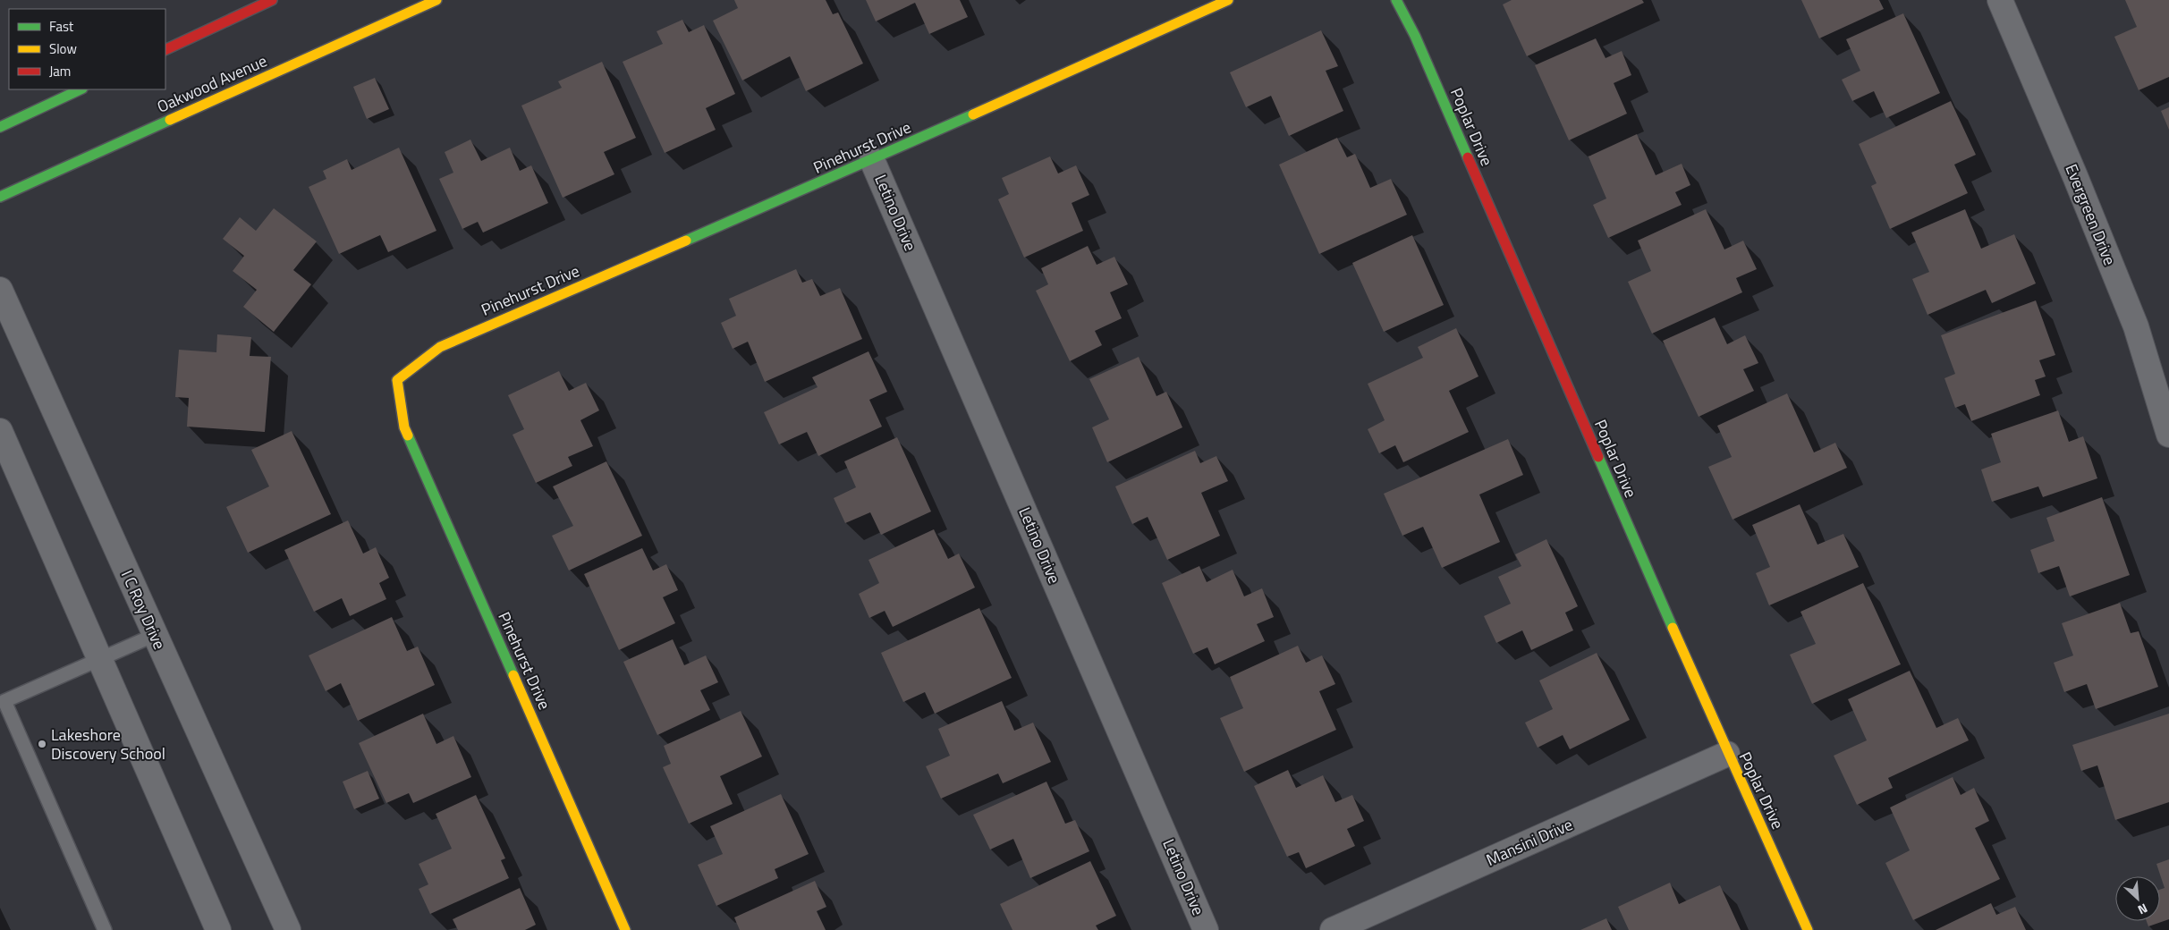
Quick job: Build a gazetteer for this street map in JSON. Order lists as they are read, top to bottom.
{
  "streets": {
    "street": [
      "Oakwood Avenue",
      "Poplar Drive",
      "Pinehurst Drive",
      "Letino Drive",
      "Evergreen Drive",
      "I C Roy Drive",
      "Mansini Drive"
    ]
  },
  "crossings": [
    ["Poplar Drive", "Mansini Drive"],
    ["Pinehurst Drive", "Letino Drive"]
  ],
  "places": ["Lakeshore Discovery School"],
  "legend": ["Fast", "Slow", "Jam"],
  "north": "bottom right"
}
